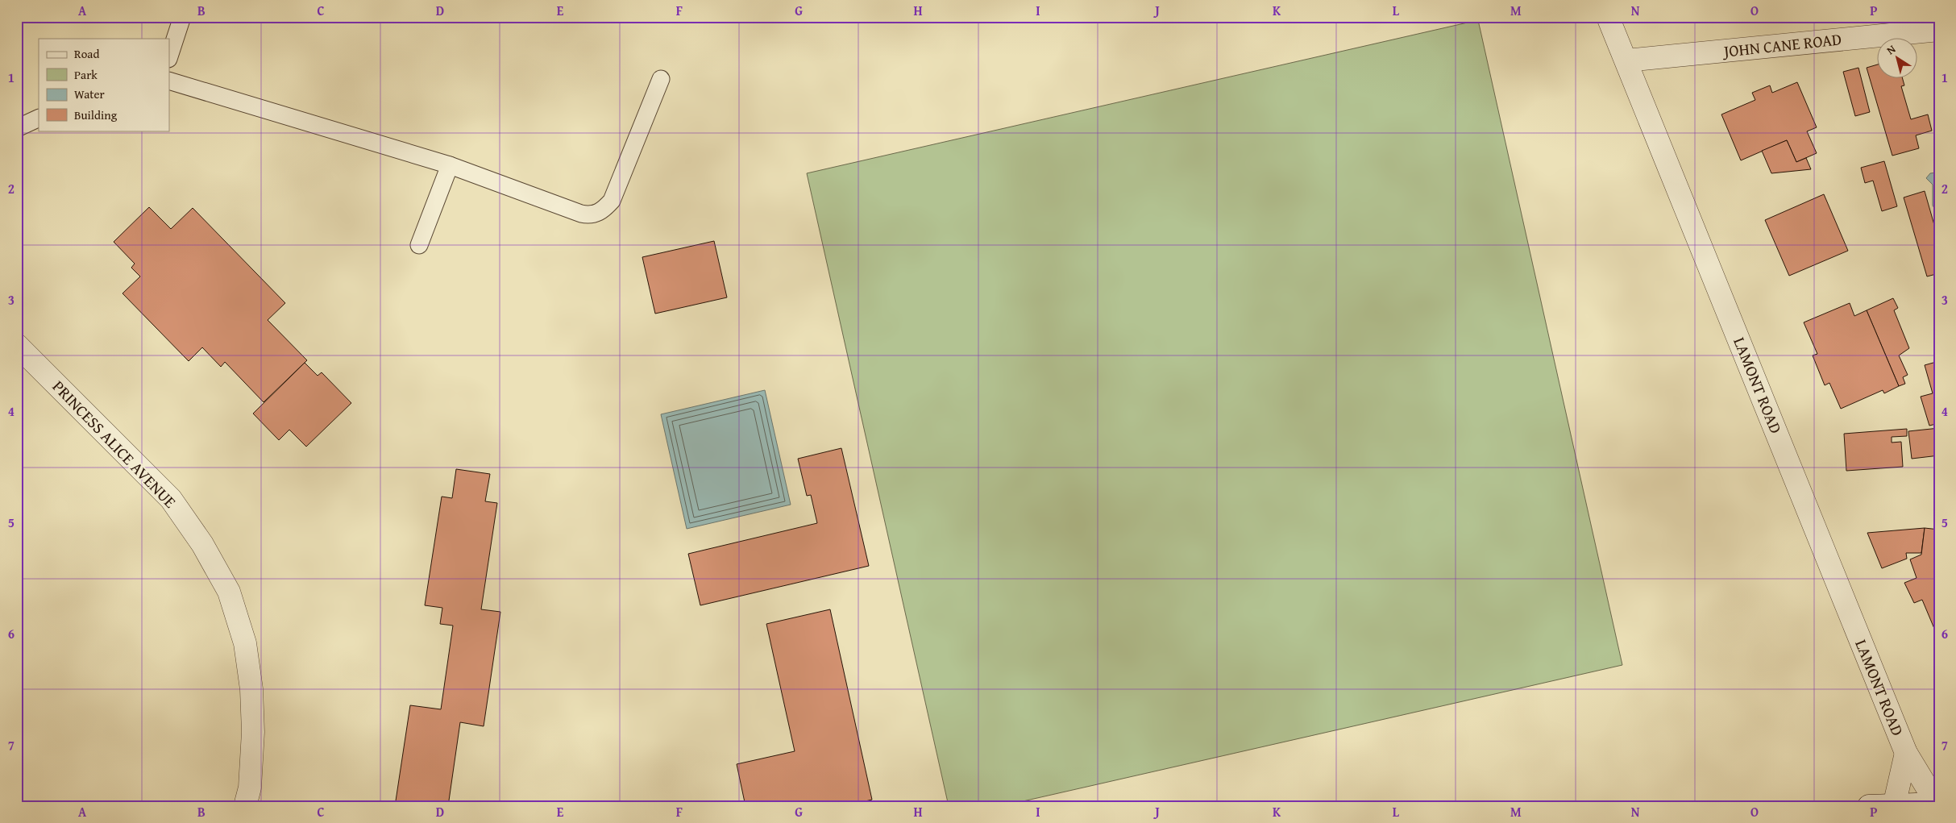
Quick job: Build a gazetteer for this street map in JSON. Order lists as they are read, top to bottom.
{
  "streets": {
    "street": ["JOHN CANE ROAD", "LAMONT ROAD", "PRINCESS ALICE AVENUE"]
  },
  "crossings": [
    ["JOHN CANE ROAD", "LAMONT ROAD"]
  ],
  "legend": [
    "Road",
    "Park",
    "Water",
    "Building"
  ],
  "north": "top left",
  "grid": {
    "columns": [
      "A",
      "B",
      "C",
      "D",
      "E",
      "F",
      "G",
      "H",
      "I",
      "J",
      "K",
      "L",
      "M",
      "N",
      "O",
      "P"
    ],
    "rows": [
      "1",
      "2",
      "3",
      "4",
      "5",
      "6",
      "7"
    ]
  }
}
